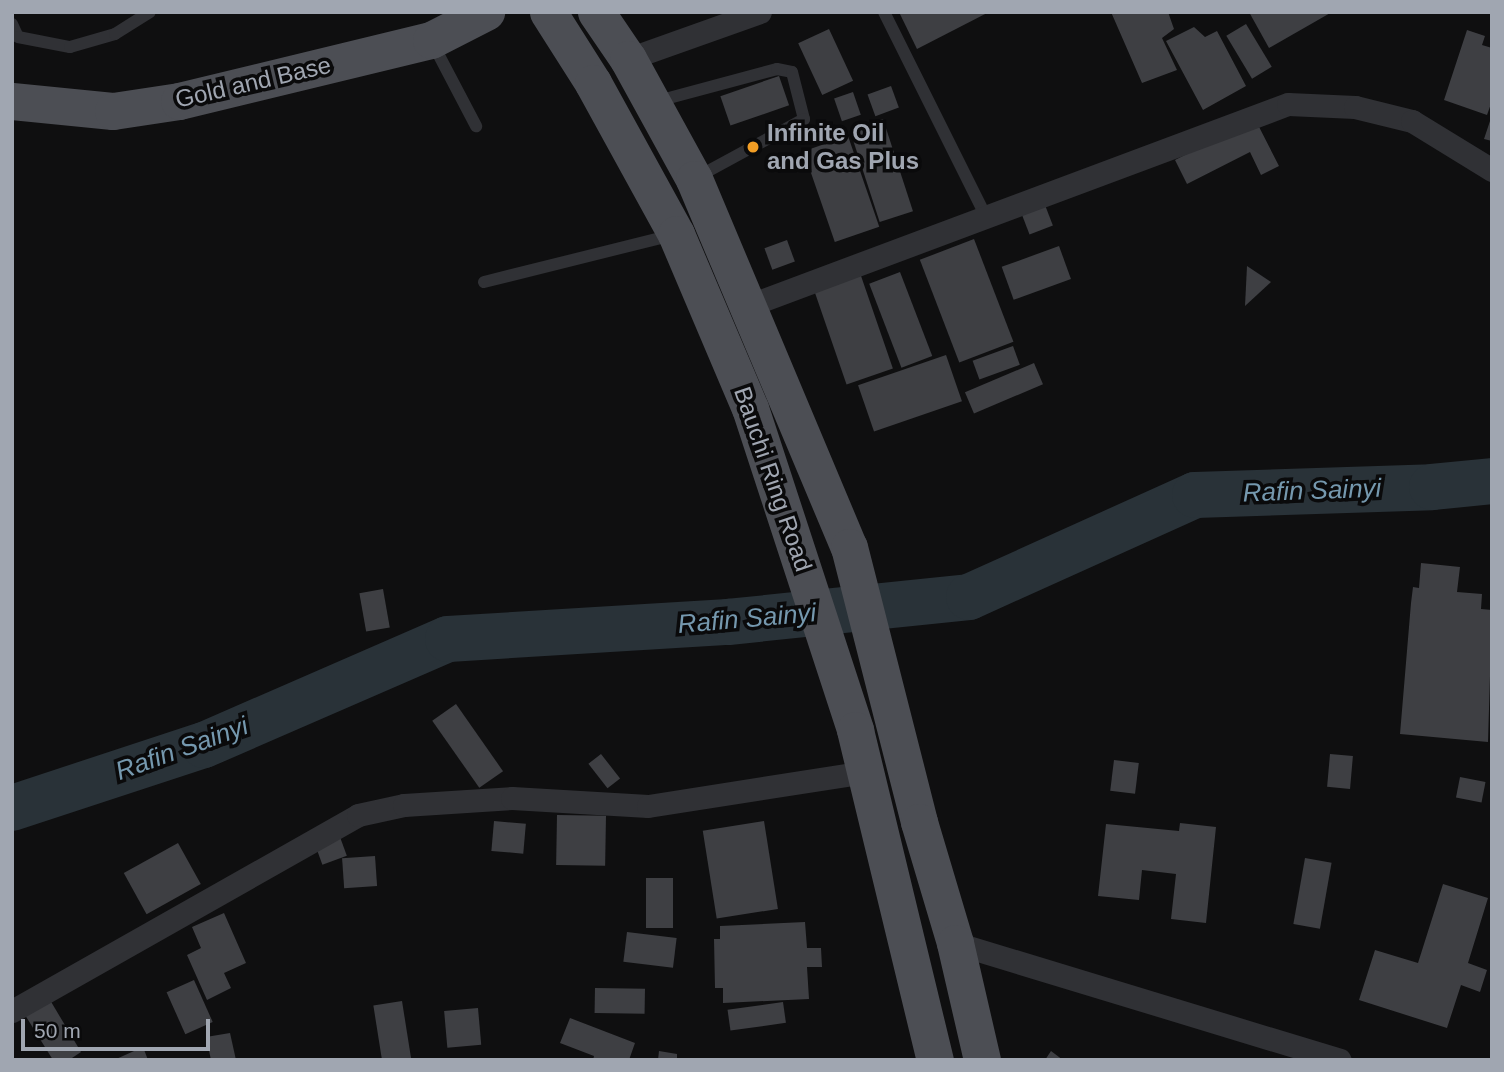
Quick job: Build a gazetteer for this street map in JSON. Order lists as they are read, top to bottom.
{
  "streets": {
    "main road": ["Gold and Base", "Bauchi Ring Road"]
  },
  "water": ["Rafin Sainyi"],
  "places": ["Infinite Oil and Gas Plus"],
  "scale_bar": "50 m"
}
